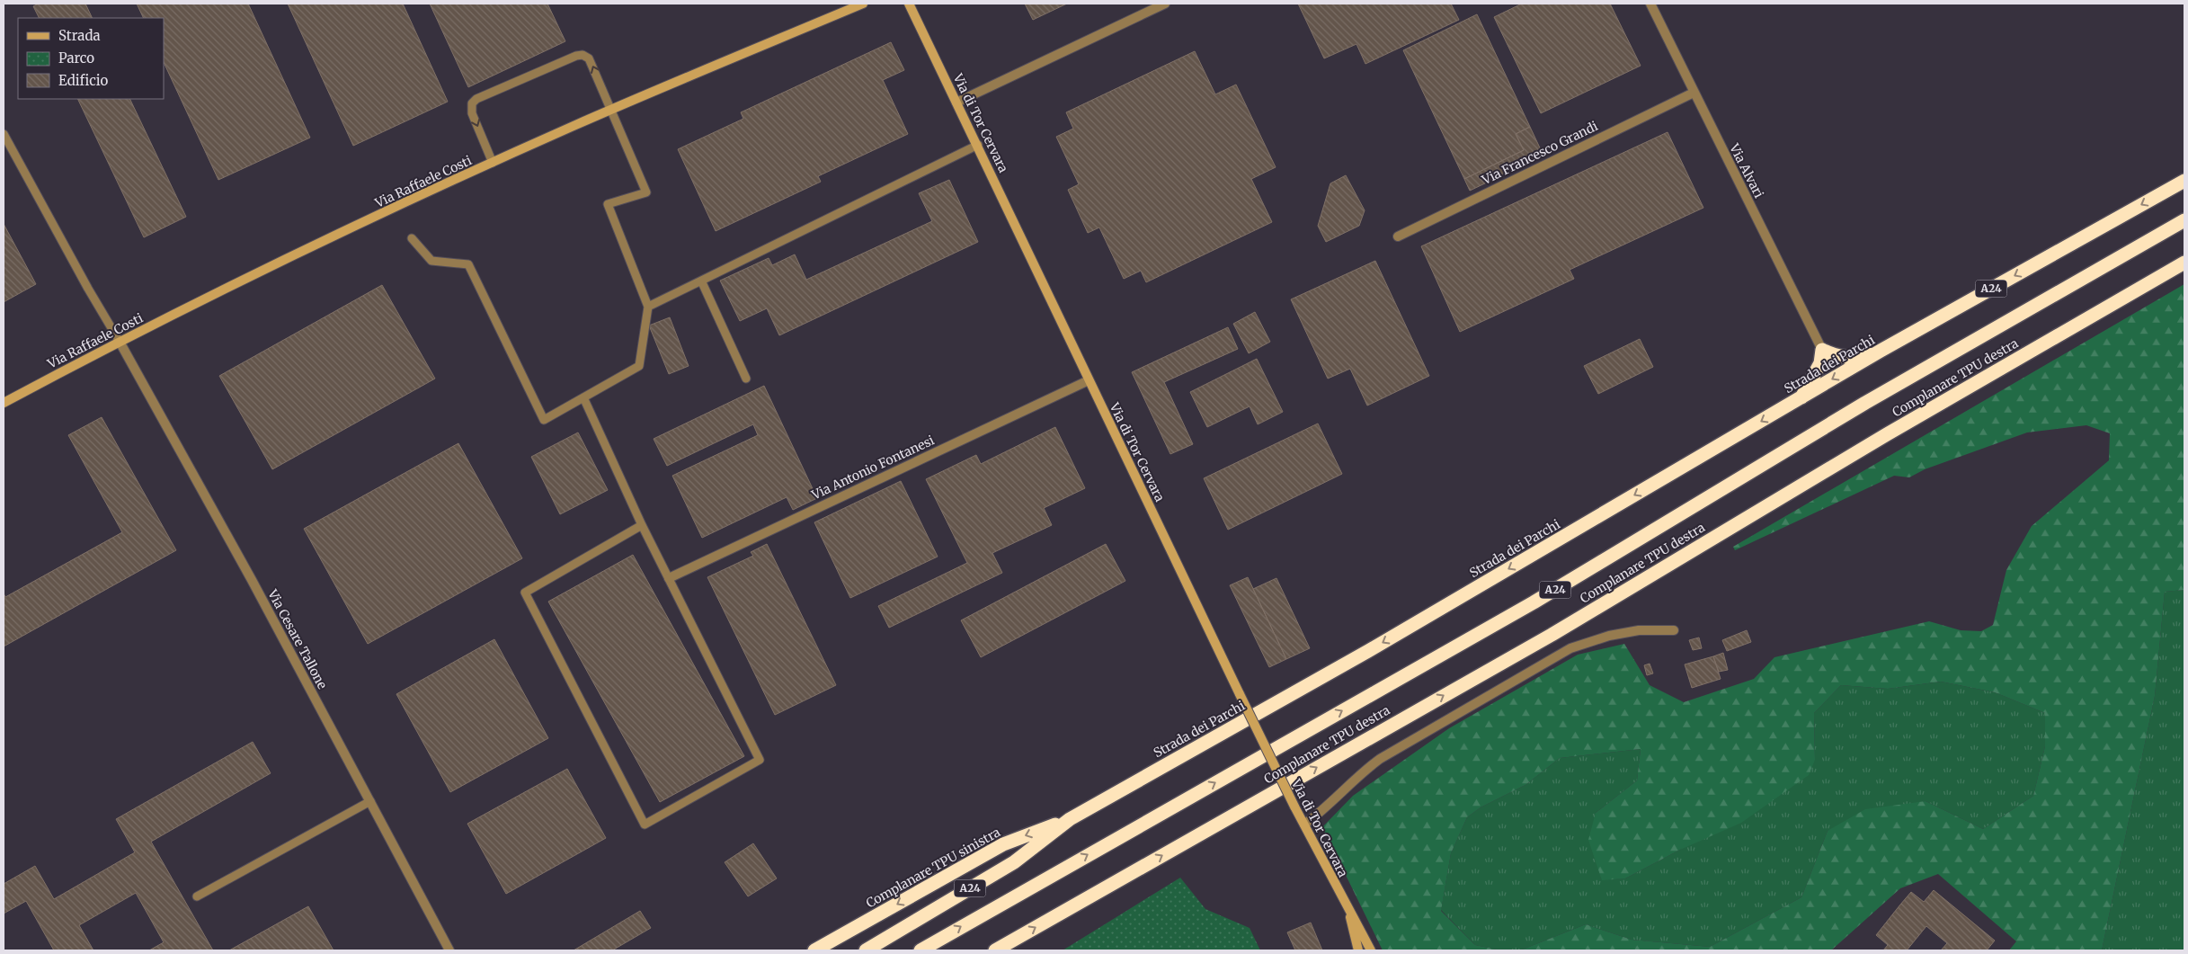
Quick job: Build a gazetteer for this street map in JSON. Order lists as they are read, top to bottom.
{
  "streets": {
    "highway": [
      "A24",
      "Strada dei Parchi",
      "Complanare TPU destra",
      "Complanare TPU sinistra"
    ],
    "street": [
      "Via di Tor Cervara",
      "Via Francesco Grandi",
      "Via Alvari",
      "Via Raffaele Costi",
      "Via Antonio Fontanesi",
      "Via Cesare Tallone"
    ]
  },
  "crossings": [
    ["Via di Tor Cervara", "Via Antonio Fontanesi"],
    ["Via Francesco Grandi", "Via Alvari"],
    ["Via Raffaele Costi", "Via Cesare Tallone"],
    ["Strada dei Parchi", "Complanare TPU sinistra"]
  ],
  "legend": ["Strada", "Parco", "Edificio"]
}
